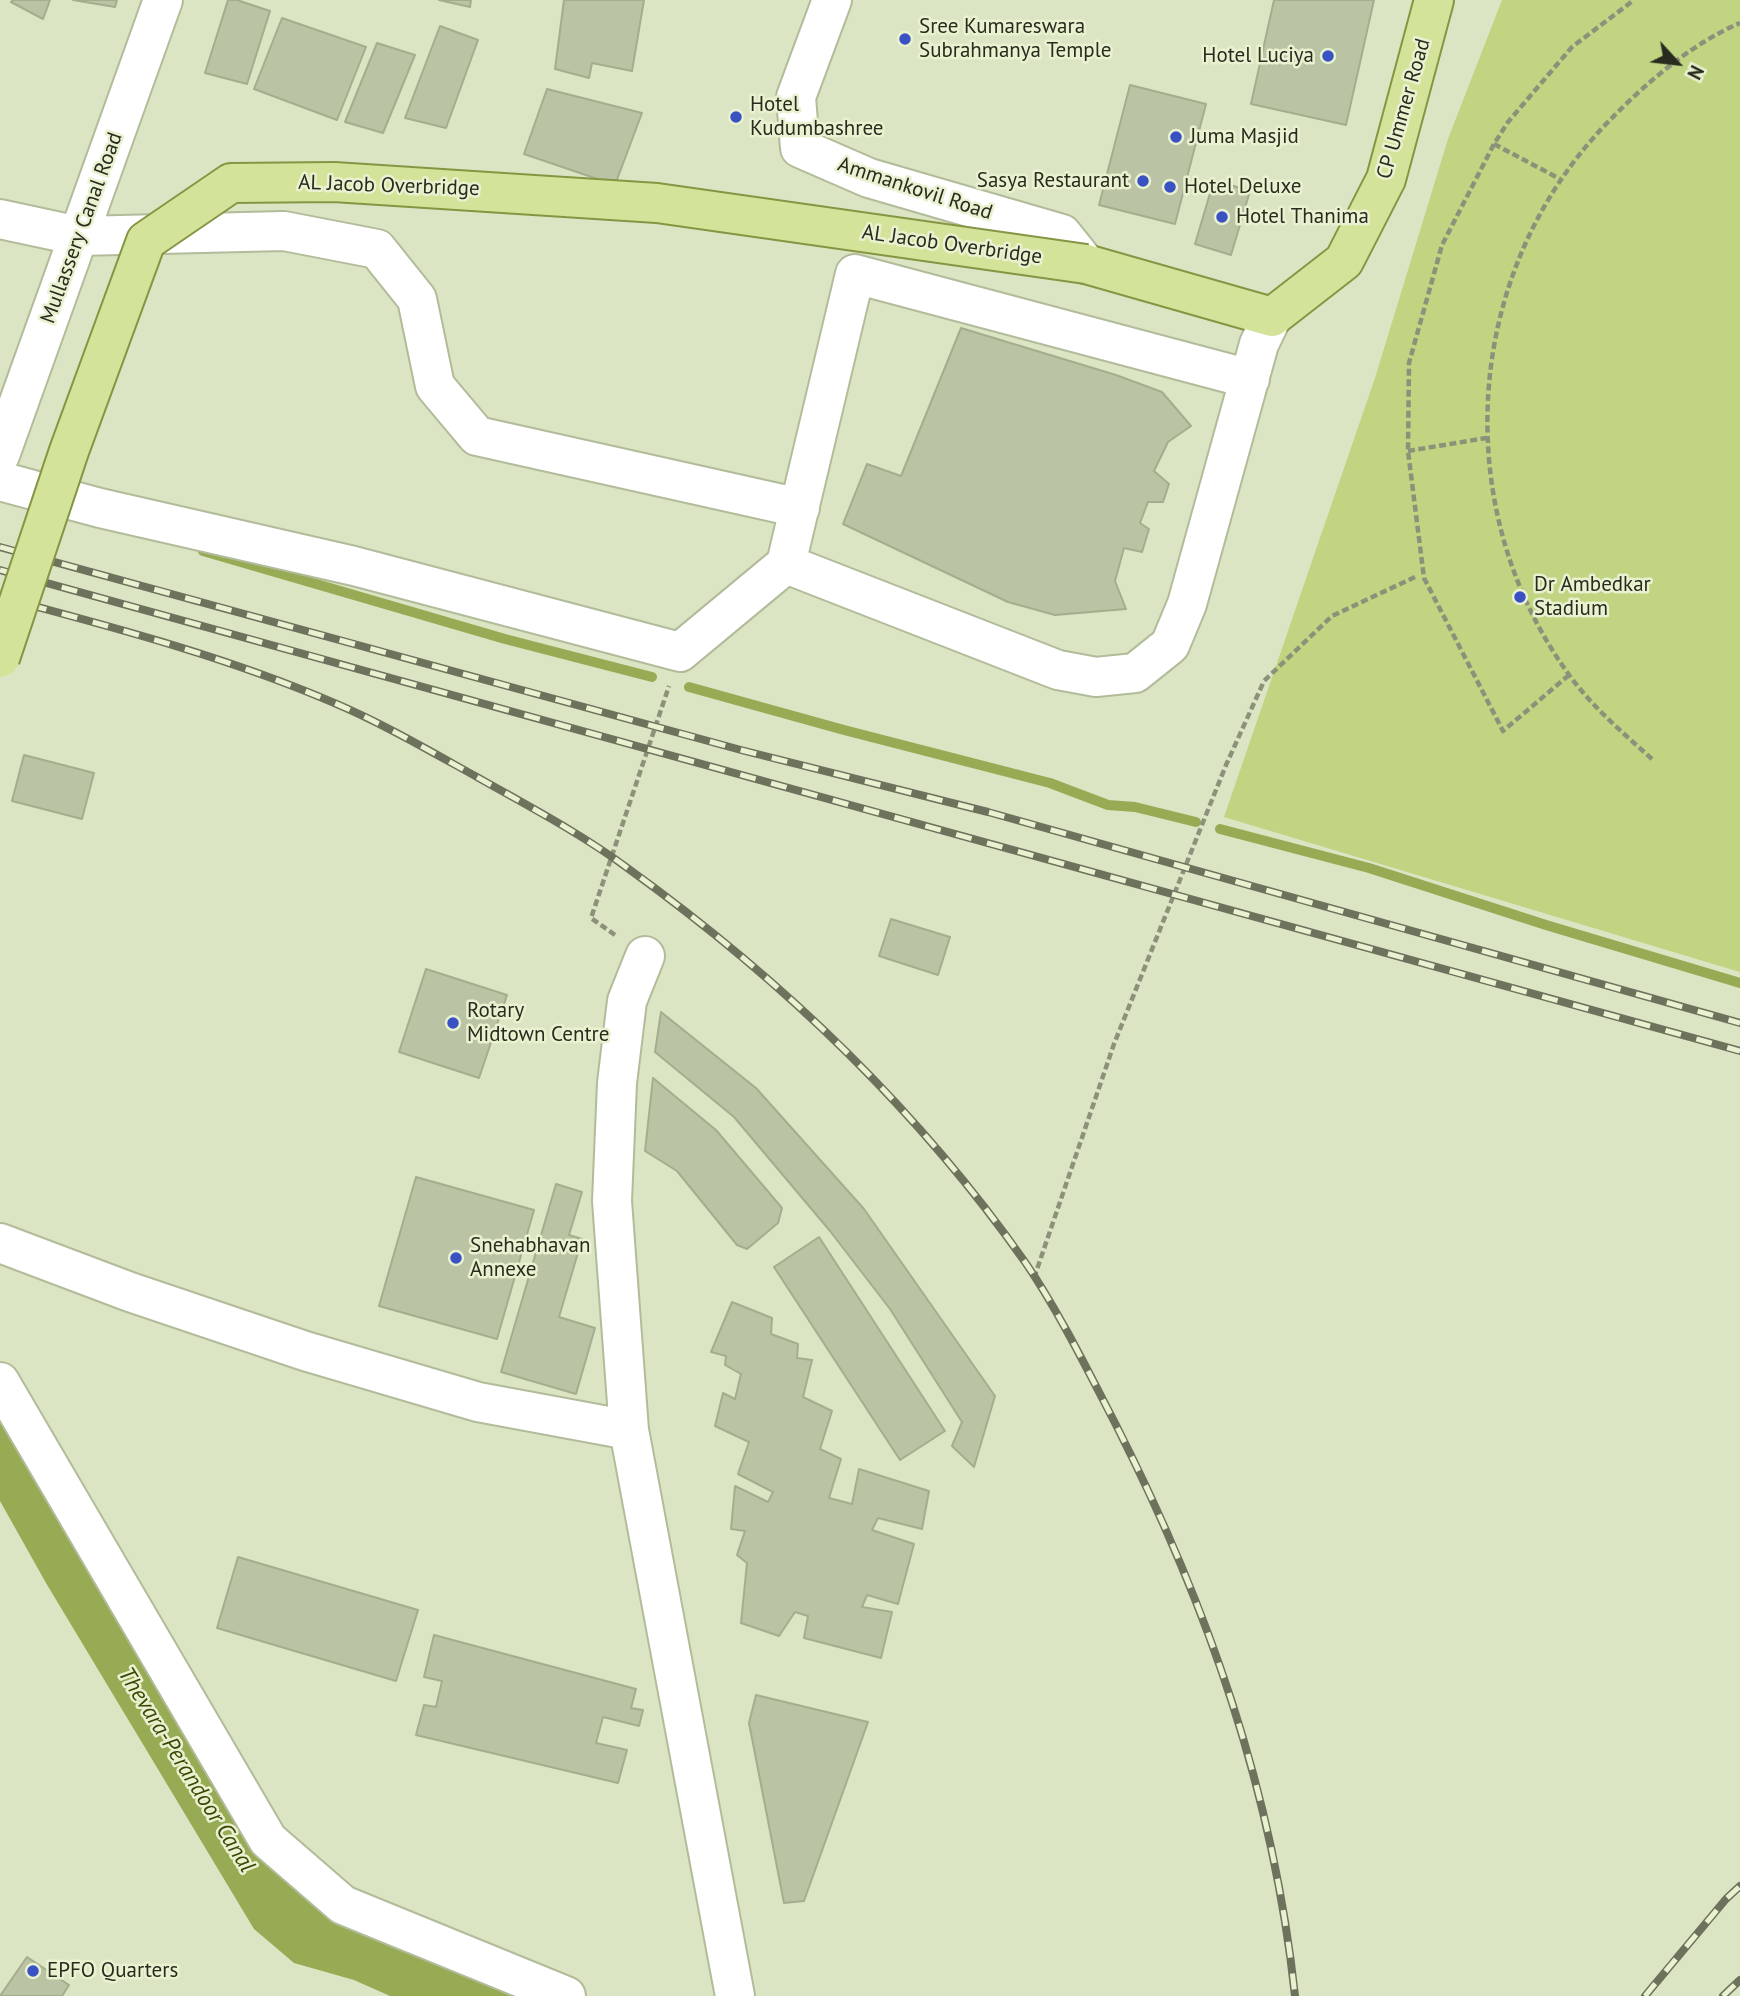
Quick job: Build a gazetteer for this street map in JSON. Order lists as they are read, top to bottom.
{
  "streets": {
    "main road": ["CP Ummer Road", "AL Jacob Overbridge"],
    "street": ["Ammankovil Road", "Mullassery Canal Road"]
  },
  "crossings": [
    ["AL Jacob Overbridge", "Ammankovil Road"]
  ],
  "water": ["Thevara-Perandoor Canal"],
  "places": [
    "Sree Kumareswara Subrahmanya Temple",
    "Hotel Luciya",
    "Hotel Kudumbashree",
    "Juma Masjid",
    "Sasya Restaurant",
    "Hotel Deluxe",
    "Hotel Thanima",
    "Dr Ambedkar Stadium",
    "Rotary Midtown Centre",
    "Snehabhavan Annexe",
    "EPFO Quarters"
  ],
  "north": "bottom right"
}
